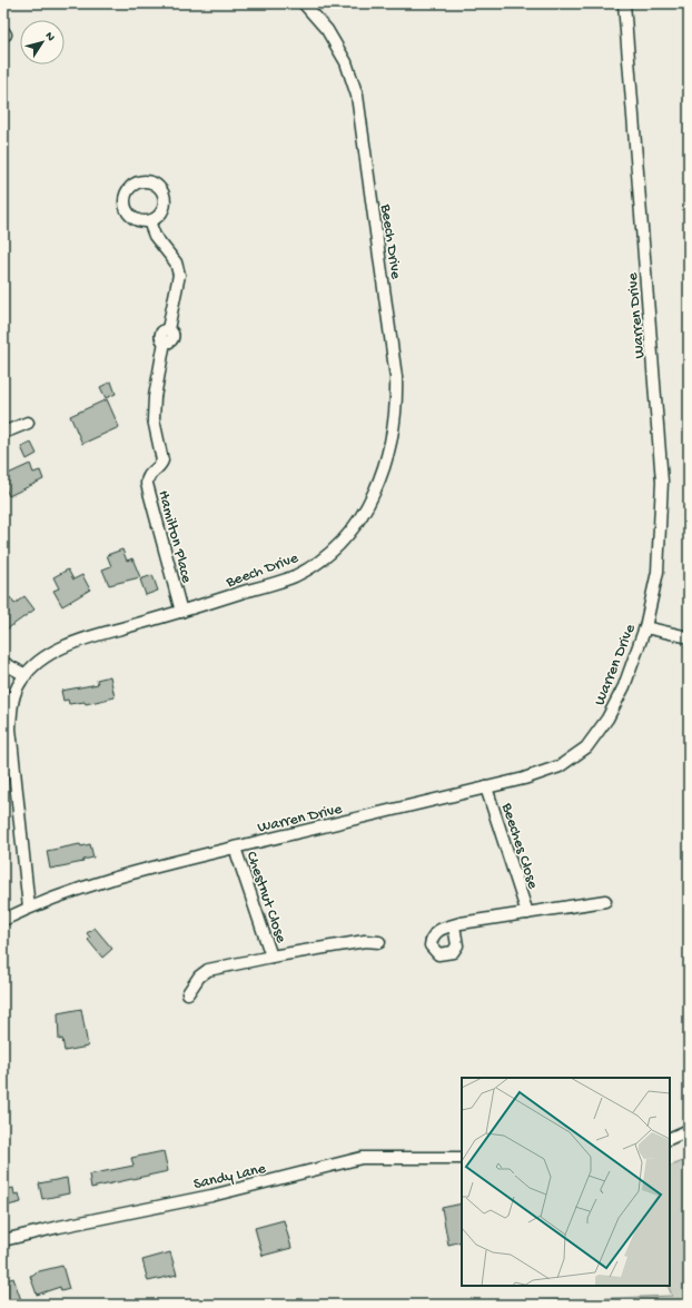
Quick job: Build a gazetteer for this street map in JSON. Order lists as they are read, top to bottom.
{
  "streets": {
    "street": [
      "Beech Drive",
      "Warren Drive",
      "Hamilton Place",
      "Beeches Close",
      "Chestnut Close",
      "Sandy Lane"
    ]
  },
  "crossings": [
    ["Beech Drive", "Warren Drive"],
    ["Beech Drive", "Hamilton Place"],
    ["Warren Drive", "Beeches Close"],
    ["Warren Drive", "Chestnut Close"]
  ],
  "north": "top right"
}
